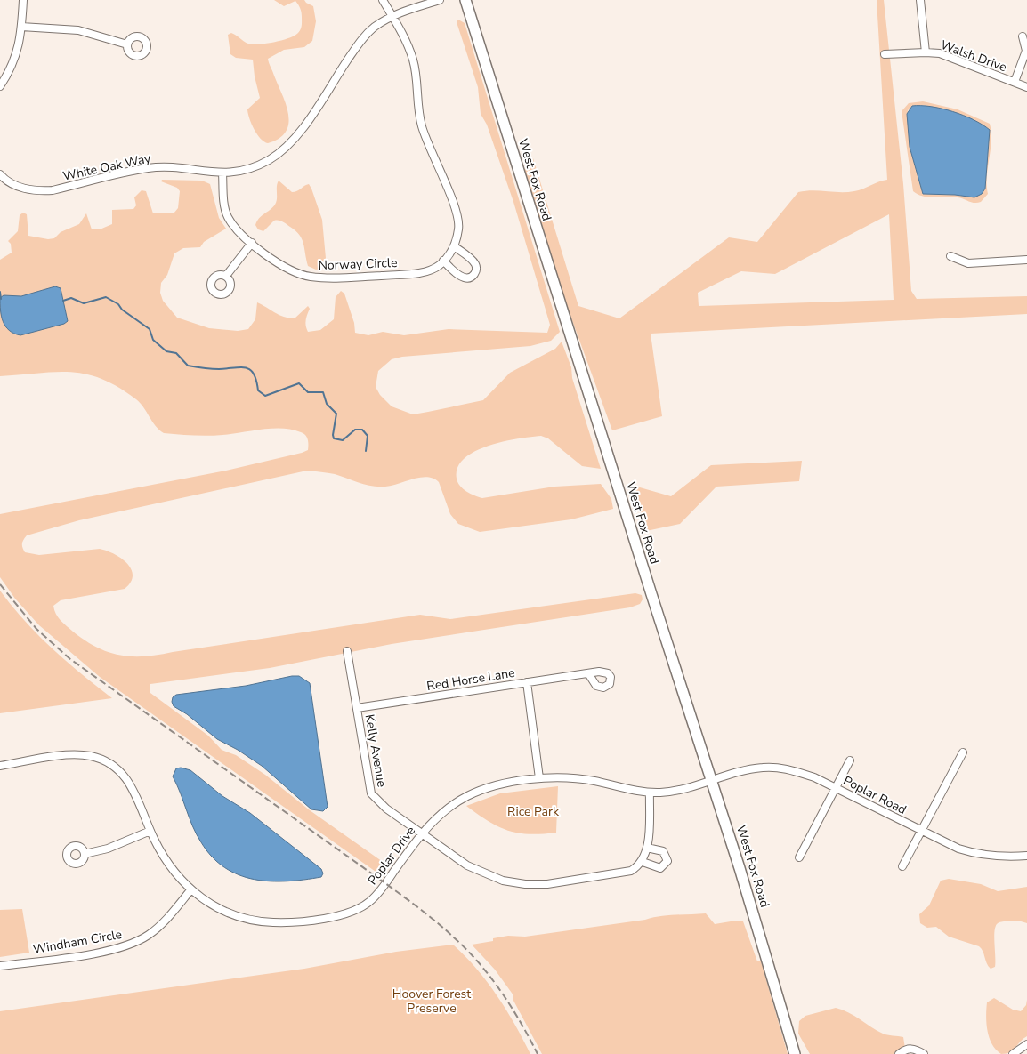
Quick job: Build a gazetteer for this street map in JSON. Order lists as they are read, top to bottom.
{
  "streets": {
    "street": [
      "Walsh Drive",
      "White Oak Way",
      "West Fox Road",
      "Norway Circle",
      "Red Horse Lane",
      "Kelly Avenue",
      "Poplar Road",
      "Poplar Drive",
      "Windham Circle"
    ]
  },
  "crossings": [
    ["White Oak Way", "Norway Circle"],
    ["West Fox Road", "Poplar Road"],
    ["West Fox Road", "Poplar Drive"],
    ["Red Horse Lane", "Kelly Avenue"],
    ["Kelly Avenue", "Poplar Drive"],
    ["Poplar Road", "Poplar Drive"],
    ["Poplar Drive", "Windham Circle"]
  ],
  "parks": ["Rice Park", "Hoover Forest Preserve"]
}
